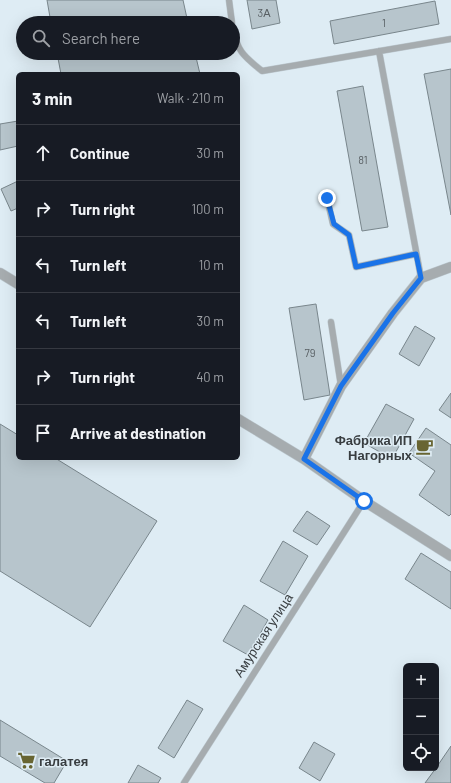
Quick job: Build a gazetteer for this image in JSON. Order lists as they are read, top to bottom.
{
  "streets": {
    "lane": ["Амурская улица"]
  },
  "places": {
    "cafe": ["Фабрика ИП Нагорных"],
    "supermarket": ["галатея"]
  },
  "house_numbers": [
    "3А",
    "1",
    "81",
    "79"
  ],
  "page": {
    "search": "Search here",
    "heading": ["3 min", "Walk · 210 m"],
    "list": [
      ["Continue", "30 m"],
      ["Turn right", "100 m"],
      ["Turn left", "10 m"],
      ["Turn left", "30 m"],
      ["Turn right", "40 m"],
      "Arrive at destination"
    ],
    "map_buttons": ["+", "−"]
  }
}
